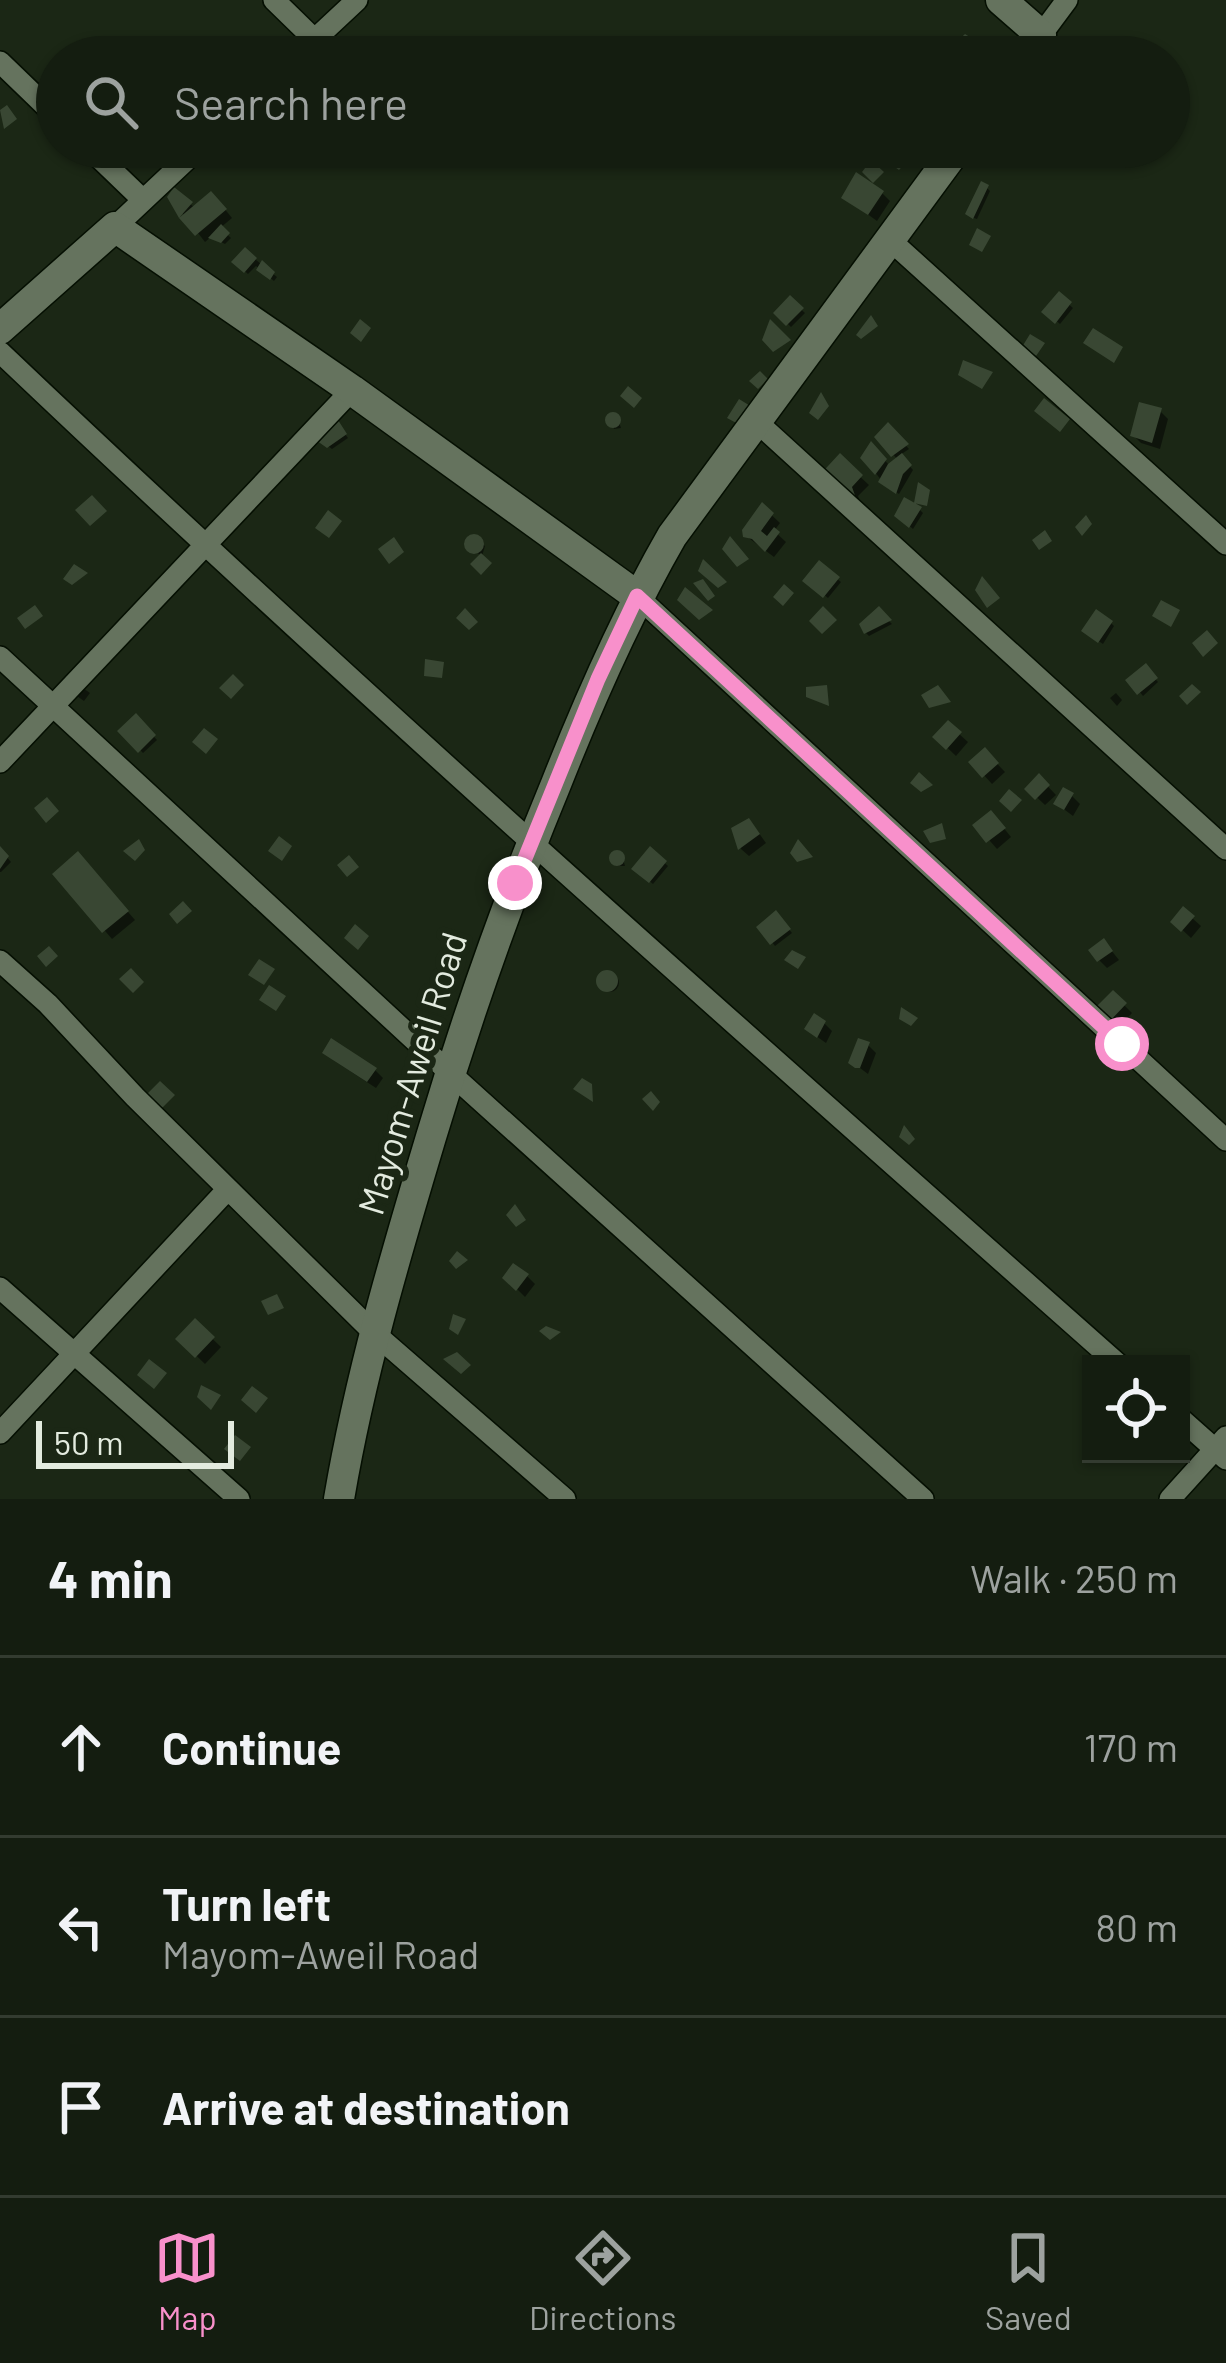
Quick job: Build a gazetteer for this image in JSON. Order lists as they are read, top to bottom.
{
  "streets": {
    "main road": ["Mayom-Aweil Road"]
  },
  "scale_bar": "50 m",
  "page": {
    "search": "Search here",
    "scale": "50 m",
    "heading": ["4 min", "Walk · 250 m"],
    "list": [
      ["Continue", "170 m"],
      ["Turn left", "Mayom-Aweil Road", "80 m"],
      "Arrive at destination"
    ],
    "nav": ["Map", "Directions", "Saved"]
  }
}
